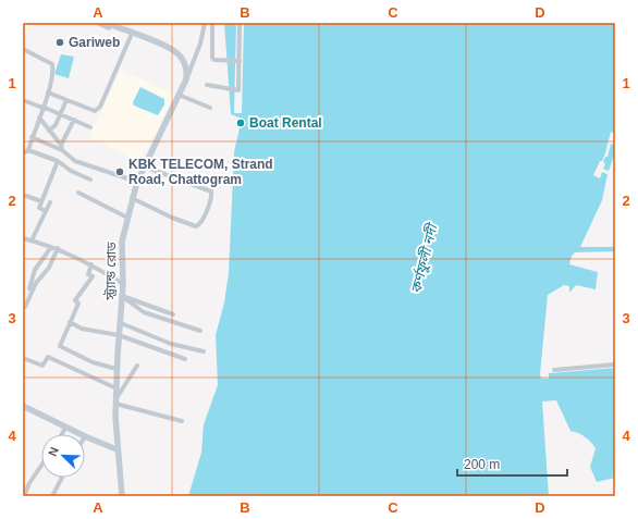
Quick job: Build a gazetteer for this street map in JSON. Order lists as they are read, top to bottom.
{
  "streets": {
    "main road": ["স্ট্র্যান্ড রোড"]
  },
  "water": ["কর্ণফুলী নদী"],
  "places": ["Gariweb", "Boat Rental", "KBK TELECOM, Strand Road, Chattogram"],
  "scale_bar": "200 m",
  "north": "top left",
  "grid": {
    "columns": [
      "A",
      "B",
      "C",
      "D"
    ],
    "rows": [
      "1",
      "2",
      "3",
      "4"
    ]
  }
}
